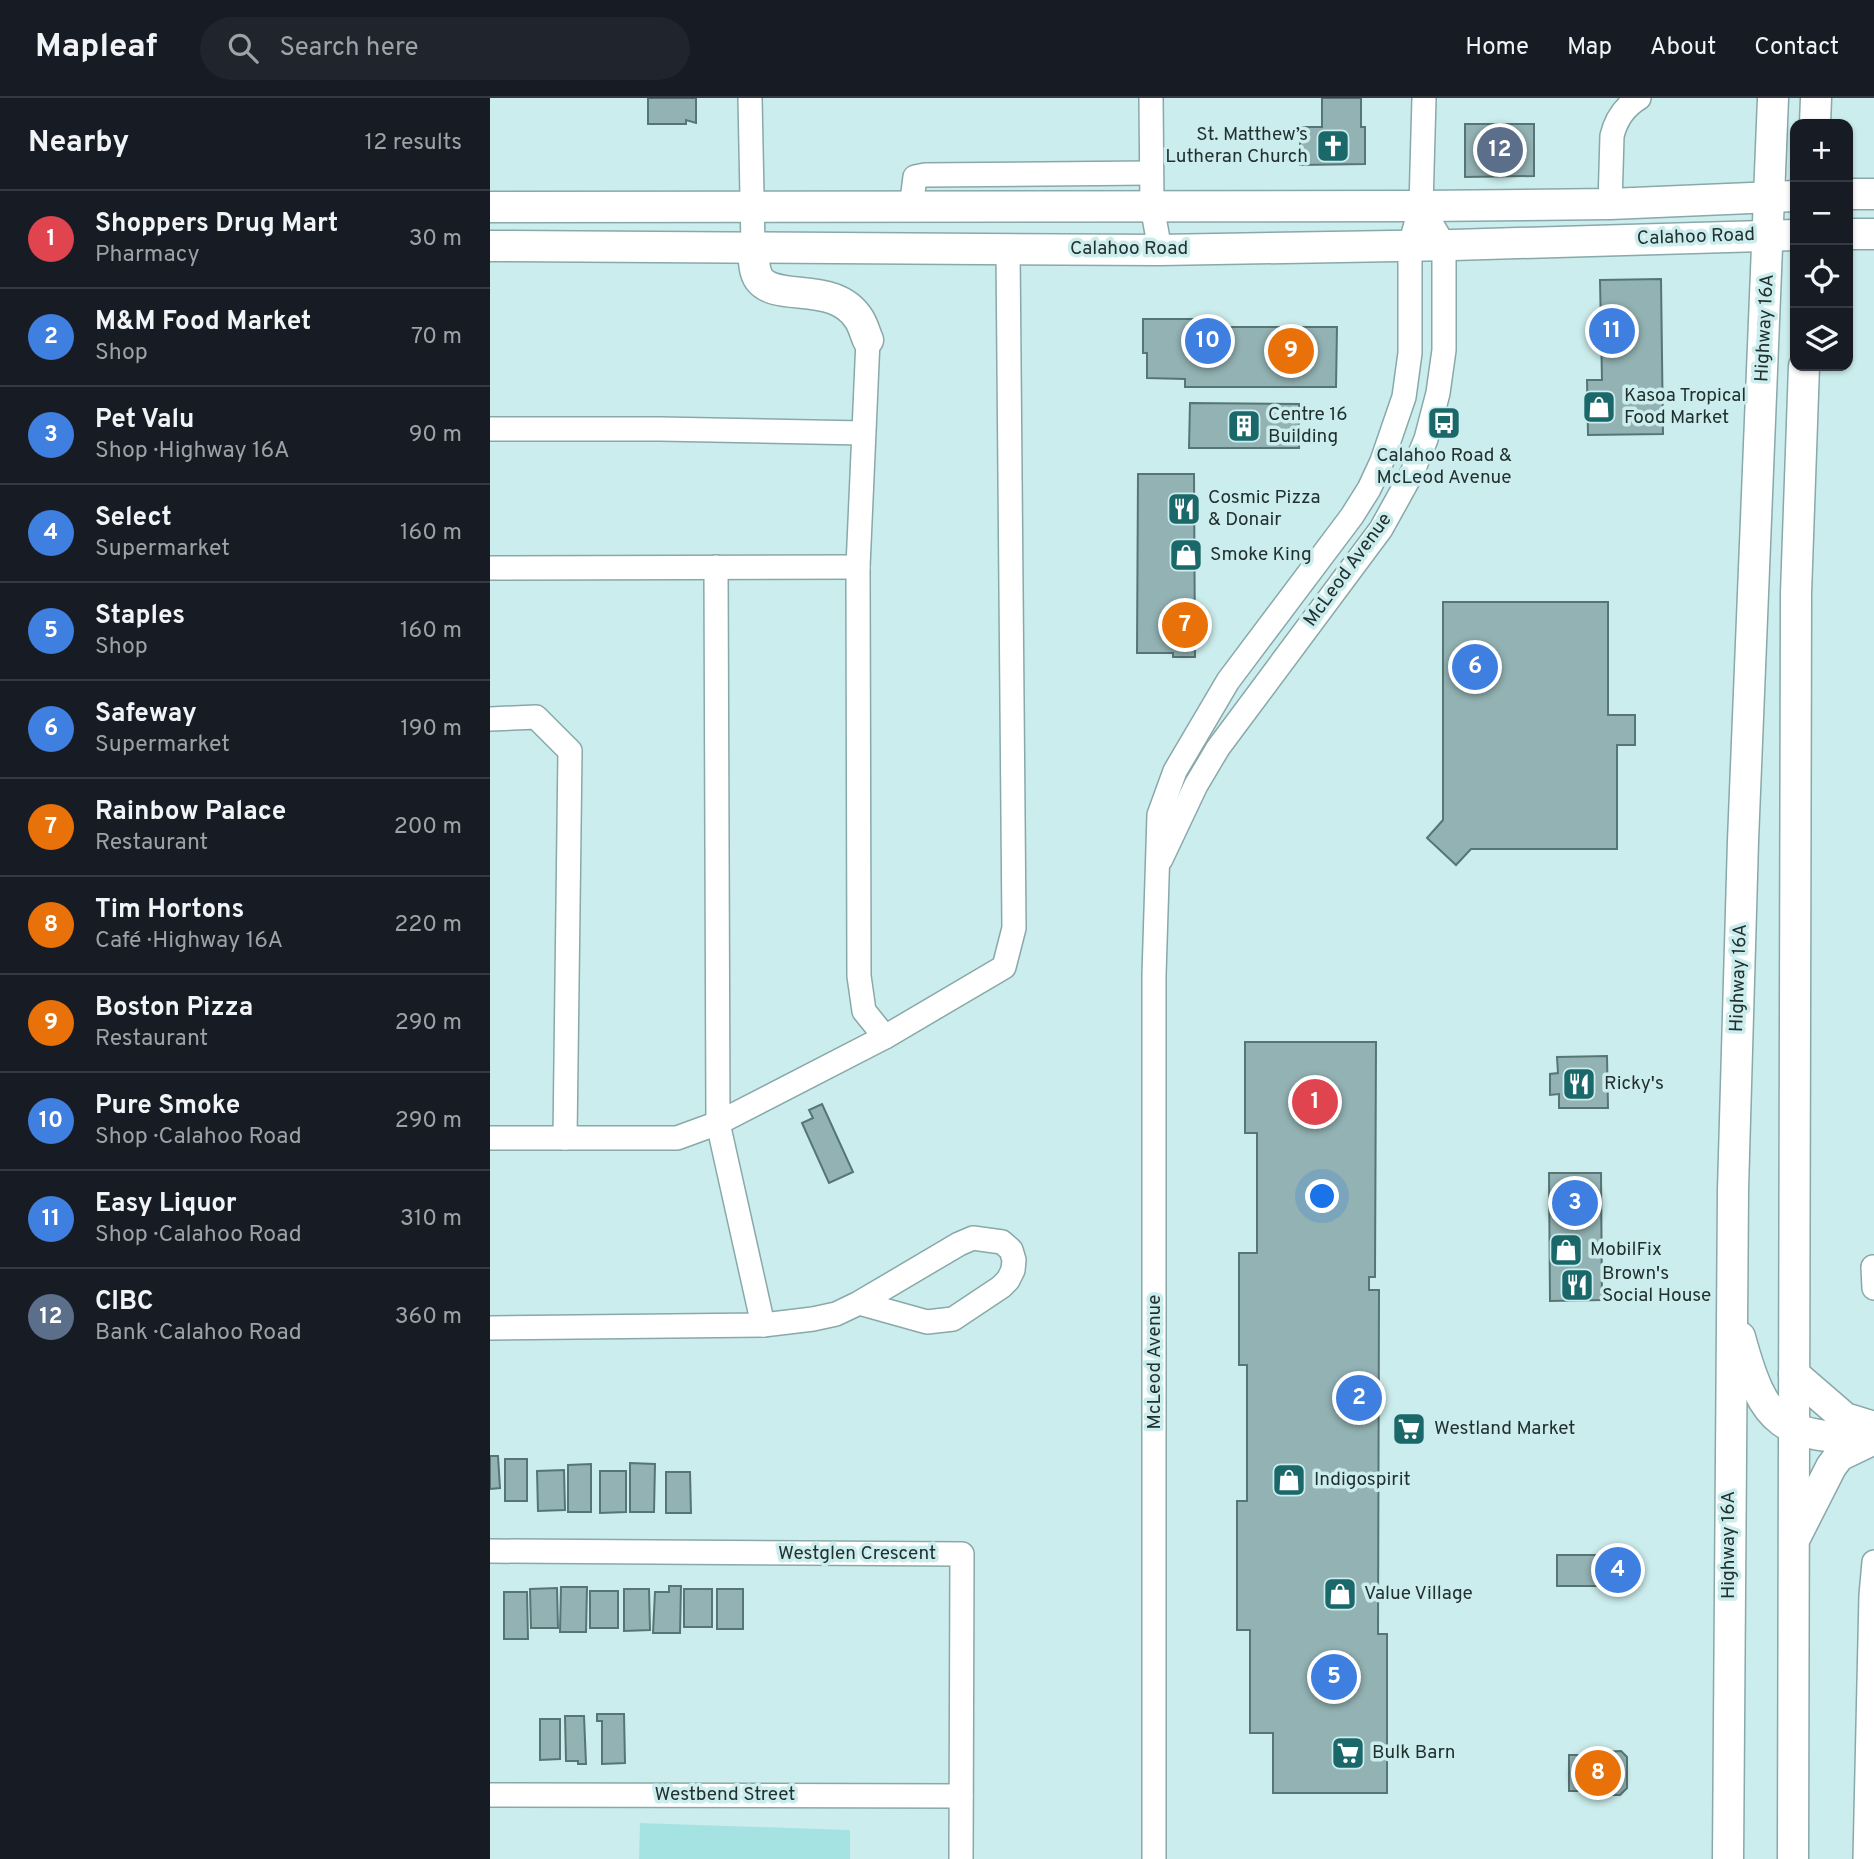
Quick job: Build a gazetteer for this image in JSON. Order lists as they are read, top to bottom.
{
  "streets": {
    "main road": ["Calahoo Road", "Highway 16A"],
    "street": ["McLeod Avenue", "Westglen Crescent", "Westbend Street"]
  },
  "crossings": [
    ["Calahoo Road", "Highway 16A"],
    ["Calahoo Road", "McLeod Avenue"],
    ["Westglen Crescent", "Westbend Street"]
  ],
  "places": {
    "church": ["St. Matthew’s Lutheran Church"],
    "shop": [
      "Kasoa Tropical Food Market",
      "Smoke King",
      "MobilFix",
      "Indigospirit",
      "Value Village"
    ],
    "bus stop": ["Calahoo Road & McLeod Avenue"],
    "building": ["Centre 16 Building"],
    "restaurant": ["Cosmic Pizza & Donair", "Ricky's", "Brown's Social House"],
    "supermarket": ["Westland Market", "Bulk Barn"]
  },
  "page": {
    "header": "Mapleaf",
    "search": "Search here",
    "nav": [
      "Home",
      "Map",
      "About",
      "Contact"
    ],
    "heading": ["Nearby", "12 results"],
    "map_buttons": ["+", "−"],
    "pins": [
      "12",
      "11",
      "10",
      "9",
      "7",
      "6",
      "1",
      "3",
      "2",
      "4",
      "5",
      "8"
    ],
    "list": [
      {
        "mark": "1",
        "name": "Shoppers Drug Mart",
        "note": "Pharmacy",
        "value": "30 m"
      },
      {
        "mark": "2",
        "name": "M&M Food Market",
        "note": "Shop",
        "value": "70 m"
      },
      {
        "mark": "3",
        "name": "Pet Valu",
        "note": "Shop · Highway 16A",
        "value": "90 m"
      },
      {
        "mark": "4",
        "name": "Select",
        "note": "Supermarket",
        "value": "160 m"
      },
      {
        "mark": "5",
        "name": "Staples",
        "note": "Shop",
        "value": "160 m"
      },
      {
        "mark": "6",
        "name": "Safeway",
        "note": "Supermarket",
        "value": "190 m"
      },
      {
        "mark": "7",
        "name": "Rainbow Palace",
        "note": "Restaurant",
        "value": "200 m"
      },
      {
        "mark": "8",
        "name": "Tim Hortons",
        "note": "Café · Highway 16A",
        "value": "220 m"
      },
      {
        "mark": "9",
        "name": "Boston Pizza",
        "note": "Restaurant",
        "value": "290 m"
      },
      {
        "mark": "10",
        "name": "Pure Smoke",
        "note": "Shop · Calahoo Road",
        "value": "290 m"
      },
      {
        "mark": "11",
        "name": "Easy Liquor",
        "note": "Shop · Calahoo Road",
        "value": "310 m"
      },
      {
        "mark": "12",
        "name": "CIBC",
        "note": "Bank · Calahoo Road",
        "value": "360 m"
      }
    ]
  }
}
